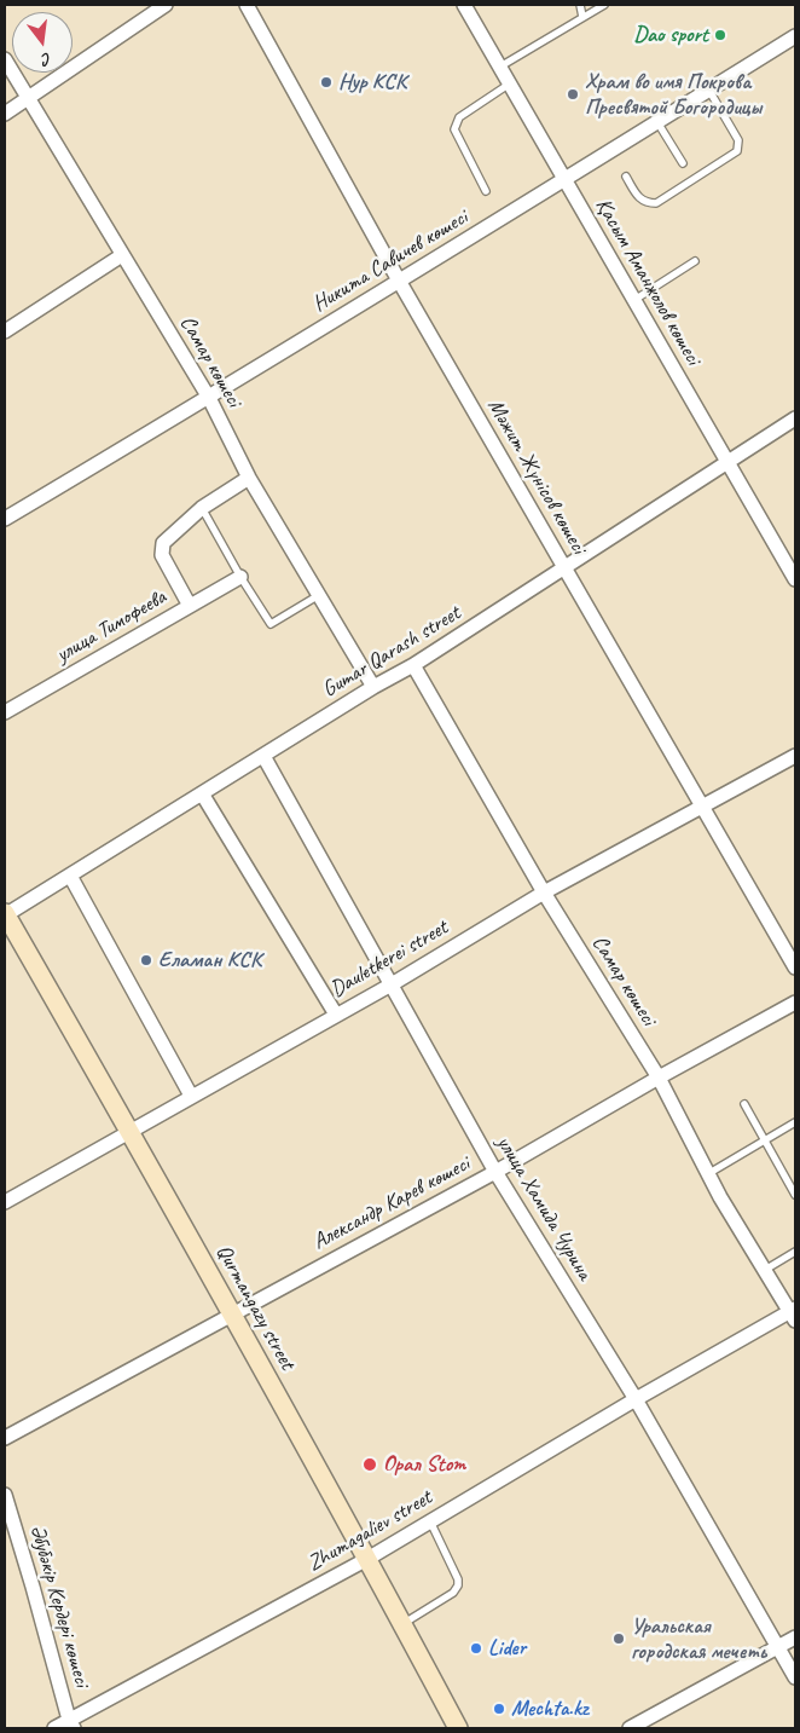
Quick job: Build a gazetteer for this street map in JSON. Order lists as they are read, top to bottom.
{
  "streets": {
    "street": [
      "Никита Савичев көшесі",
      "Қасым Аманжолов көшесі",
      "Самар көшесі",
      "Мәжит Жүнісов көшесі",
      "улица Тимофеева",
      "Gumar Qarash street",
      "Dauletkerei street",
      "Александр Карев көшесі",
      "улица Хамида Чурина",
      "Qurmangazy street",
      "Zhumagaliev street",
      "Әбубәкір Кердері көшесі"
    ]
  },
  "crossings": [
    ["Никита Савичев көшесі", "Қасым Аманжолов көшесі"],
    ["Никита Савичев көшесі", "Самар көшесі"],
    ["Никита Савичев көшесі", "Мәжит Жүнісов көшесі"],
    ["Қасым Аманжолов көшесі", "Gumar Qarash street"],
    ["Самар көшесі", "Gumar Qarash street"],
    ["Самар көшесі", "Dauletkerei street"],
    ["Самар көшесі", "Александр Карев көшесі"],
    ["Самар көшесі", "Zhumagaliev street"],
    ["Мәжит Жүнісов көшесі", "Gumar Qarash street"],
    ["Мәжит Жүнісов көшесі", "Dauletkerei street"],
    ["Gumar Qarash street", "улица Хамида Чурина"],
    ["Gumar Qarash street", "Qurmangazy street"],
    ["Dauletkerei street", "улица Хамида Чурина"],
    ["Dauletkerei street", "Qurmangazy street"],
    ["Александр Карев көшесі", "улица Хамида Чурина"],
    ["Александр Карев көшесі", "Qurmangazy street"],
    ["улица Хамида Чурина", "Zhumagaliev street"],
    ["Qurmangazy street", "Zhumagaliev street"],
    ["Zhumagaliev street", "Әбубәкір Кердері көшесі"]
  ],
  "places": [
    "Dao sport",
    "Нур КСК",
    "Храм во имя Покрова Пресвятой Богородицы",
    "Еламан КСК",
    "Орал Stom",
    "Уральская городская мечеть",
    "Lider",
    "Mechta.kz"
  ],
  "north": "bottom"
}
